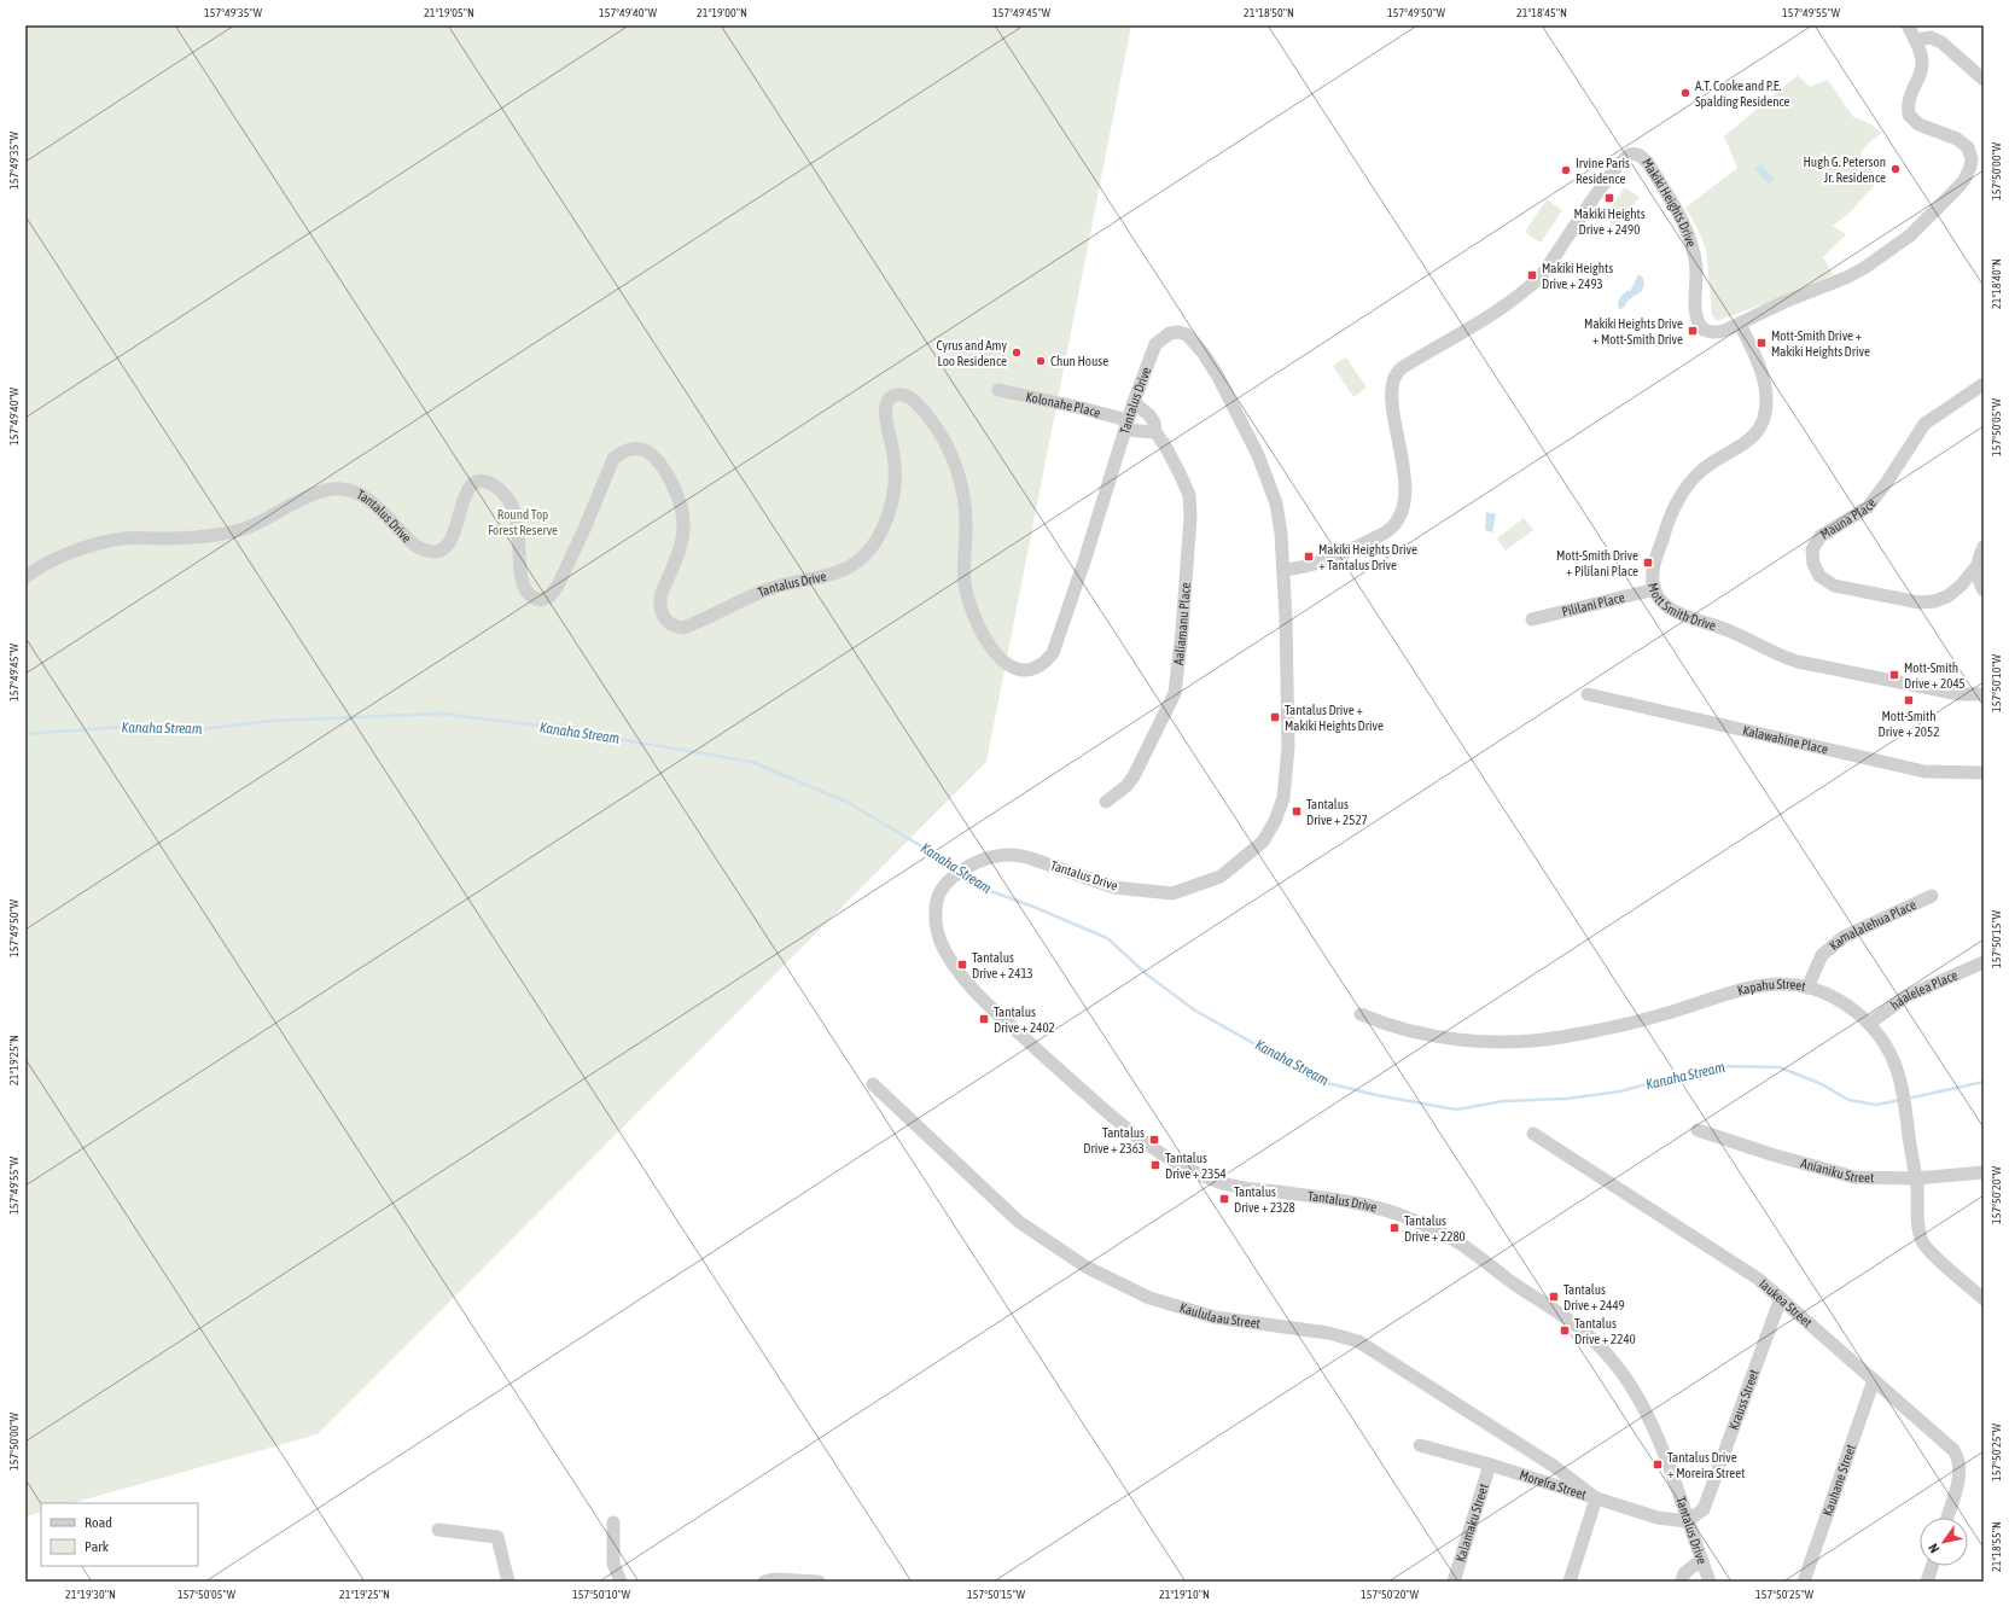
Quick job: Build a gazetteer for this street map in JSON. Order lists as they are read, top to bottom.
{
  "streets": {
    "street": [
      "Makiki Heights Drive",
      "Tantalus Drive",
      "Kolonahe Place",
      "Mauna Place",
      "Mott Smith Drive",
      "Pililani Place",
      "Aaliamanu Place",
      "Kalawahine Place",
      "Kamalalehua Place",
      "Kapahu Street",
      "haalelea Place",
      "Anianiku Street",
      "Iaukea Street",
      "Kaululaau Street",
      "Krauss Street",
      "Kauhane Street",
      "Moreira Street",
      "Kalamaku Street"
    ]
  },
  "crossings": [
    ["Makiki Heights Drive", "Tantalus Drive"],
    ["Makiki Heights Drive", "Mott Smith Drive"],
    ["Tantalus Drive", "Kolonahe Place"],
    ["Tantalus Drive", "Aaliamanu Place"],
    ["Tantalus Drive", "Krauss Street"],
    ["Tantalus Drive", "Moreira Street"],
    ["Mott Smith Drive", "Pililani Place"],
    ["Kamalalehua Place", "Kapahu Street"],
    ["Kapahu Street", "haalelea Place"],
    ["Kapahu Street", "Anianiku Street"],
    ["Iaukea Street", "Krauss Street"],
    ["Iaukea Street", "Kauhane Street"],
    ["Kaululaau Street", "Moreira Street"],
    ["Krauss Street", "Moreira Street"],
    ["Moreira Street", "Kalamaku Street"]
  ],
  "water": ["Kanaha Stream"],
  "parks": ["Round Top Forest Reserve"],
  "places": {
    "other": [
      "A.T. Cooke and P.E. Spalding Residence",
      "Hugh G. Peterson Jr. Residence",
      "Irvine Paris Residence",
      "Cyrus and Amy Loo Residence",
      "Chun House"
    ],
    "transit": [
      "Makiki Heights Drive + 2490",
      "Makiki Heights Drive + 2493",
      "Makiki Heights Drive + Mott-Smith Drive",
      "Mott-Smith Drive + Makiki Heights Drive",
      "Makiki Heights Drive + Tantalus Drive",
      "Mott-Smith Drive + Pililani Place",
      "Mott-Smith Drive + 2045",
      "Mott-Smith Drive + 2052",
      "Tantalus Drive + Makiki Heights Drive",
      "Tantalus Drive + 2527",
      "Tantalus Drive + 2413",
      "Tantalus Drive + 2402",
      "Tantalus Drive + 2363",
      "Tantalus Drive + 2354",
      "Tantalus Drive + 2328",
      "Tantalus Drive + 2280",
      "Tantalus Drive + 2449",
      "Tantalus Drive + 2240",
      "Tantalus Drive + Moreira Street"
    ]
  },
  "legend": ["Road", "Park"],
  "north": "bottom left",
  "coordinates": [
    "157°49'35\"W",
    "21°19'05\"N",
    "157°49'40\"W",
    "21°19'00\"N",
    "157°49'45\"W",
    "21°18'50\"N",
    "157°49'50\"W",
    "21°18'45\"N",
    "157°49'55\"W",
    "157°50'00\"W",
    "21°18'40\"N",
    "157°50'05\"W",
    "157°50'10\"W",
    "157°50'15\"W",
    "21°19'25\"N",
    "157°50'20\"W",
    "157°50'25\"W",
    "21°18'55\"N",
    "21°19'30\"N",
    "21°19'10\"N"
  ]
}
